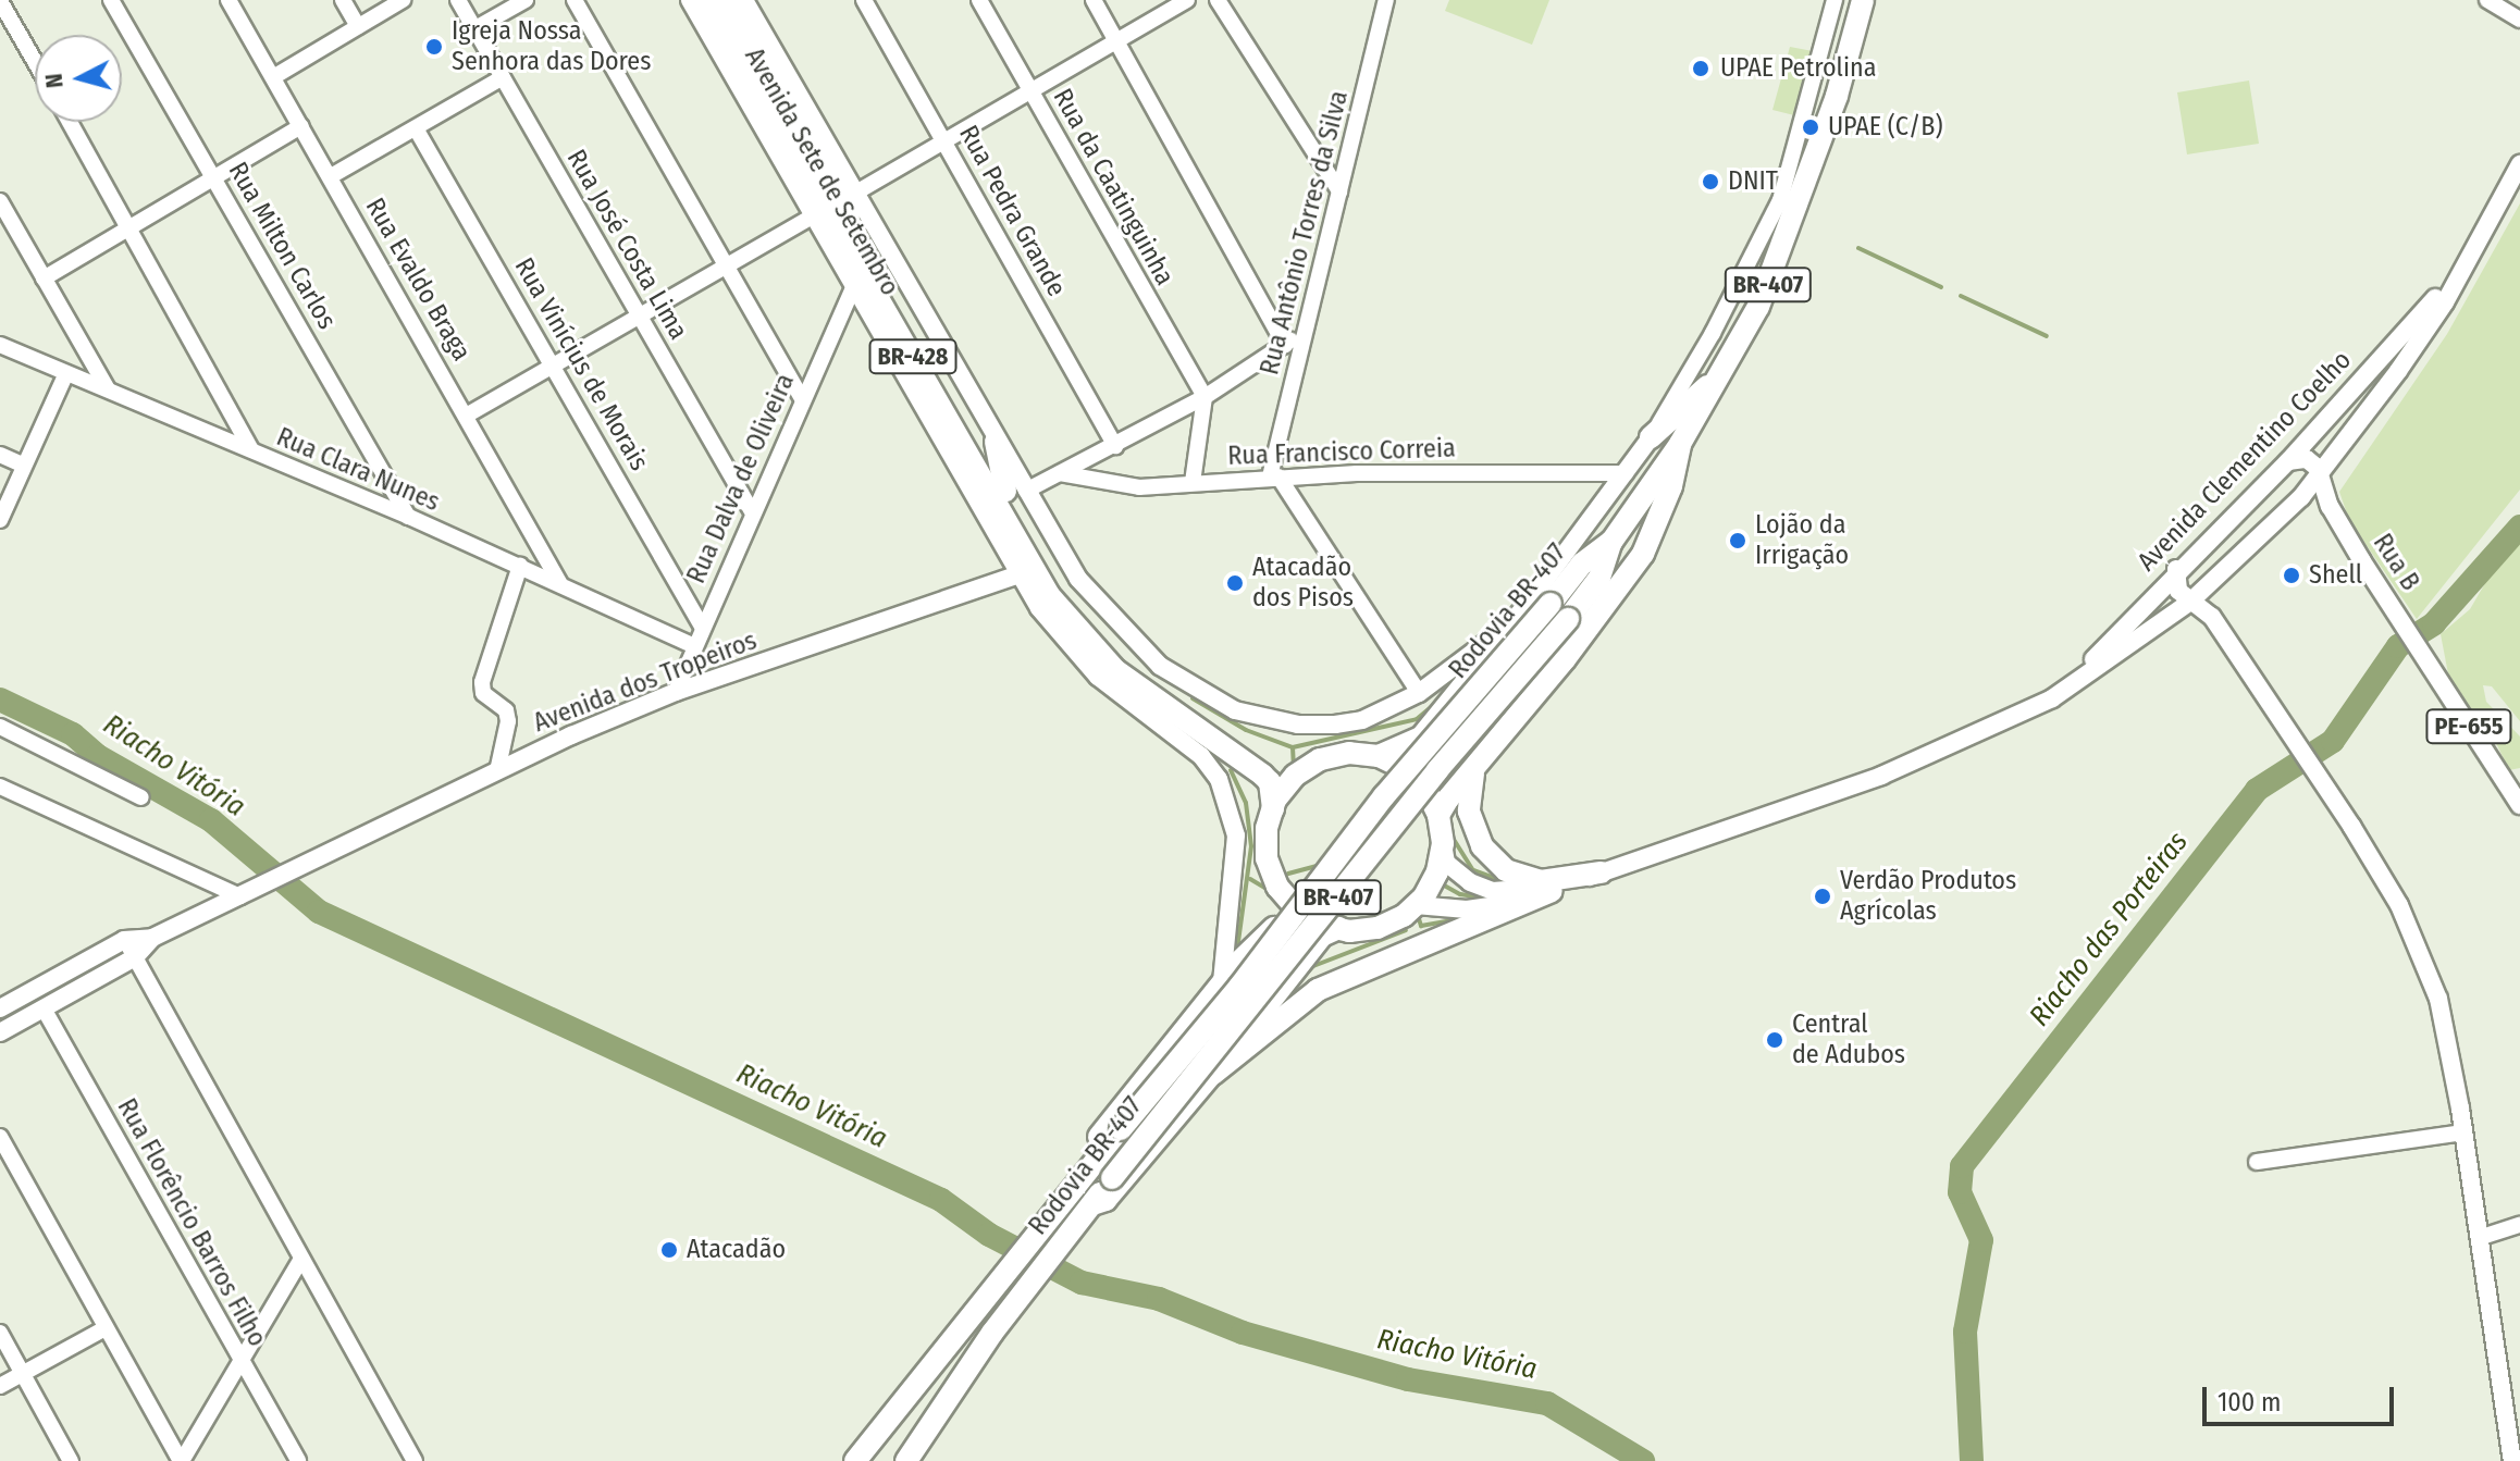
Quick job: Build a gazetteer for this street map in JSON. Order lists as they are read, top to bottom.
{
  "streets": {
    "highway": [
      "Avenida Sete de Setembro",
      "BR-407",
      "BR-428",
      "Rodovia BR-407"
    ],
    "main road": [
      "Avenida Clementino Coelho",
      "Rua B",
      "Avenida dos Tropeiros",
      "PE-655"
    ],
    "street": [
      "Rua da Caatinguinha",
      "Rua Pedra Grande",
      "Rua Antônio Torres da Silva",
      "Rua José Costa Lima",
      "Rua Milton Carlos",
      "Rua Evaldo Braga",
      "Rua Vinícius de Morais",
      "Rua Francisco Correia",
      "Rua Clara Nunes",
      "Rua Dalva de Oliveira",
      "Rua Florêncio Barros Filho"
    ]
  },
  "crossings": [
    ["Avenida Sete de Setembro", "BR-407"],
    ["Avenida Sete de Setembro", "Rua Francisco Correia"],
    ["Avenida Sete de Setembro", "Avenida Clementino Coelho"],
    ["Avenida Sete de Setembro", "Rua Dalva de Oliveira"],
    ["Avenida Sete de Setembro", "Rodovia BR-407"],
    ["Avenida Sete de Setembro", "Avenida dos Tropeiros"],
    ["Rua Antônio Torres da Silva", "Rua Francisco Correia"],
    ["Rua José Costa Lima", "Rua Dalva de Oliveira"],
    ["Rua Milton Carlos", "Rua Clara Nunes"],
    ["Rua Evaldo Braga", "Rua Clara Nunes"],
    ["BR-407", "Avenida Clementino Coelho"],
    ["BR-407", "Rodovia BR-407"],
    ["Rua Vinícius de Morais", "Rua Dalva de Oliveira"],
    ["Avenida Clementino Coelho", "Rua B"],
    ["Rua Clara Nunes", "Rua Dalva de Oliveira"],
    ["Rua Dalva de Oliveira", "Avenida dos Tropeiros"]
  ],
  "water": ["Riacho Vitória", "Riacho das Porteiras"],
  "places": [
    "Igreja Nossa Senhora das Dores",
    "UPAE Petrolina",
    "UPAE (C/B)",
    "DNIT",
    "Lojão da Irrigação",
    "Shell",
    "Atacadão dos Pisos",
    "Verdão Produtos Agrícolas",
    "Central de Adubos",
    "Atacadão"
  ],
  "scale_bar": "100 m",
  "north": "left"
}
